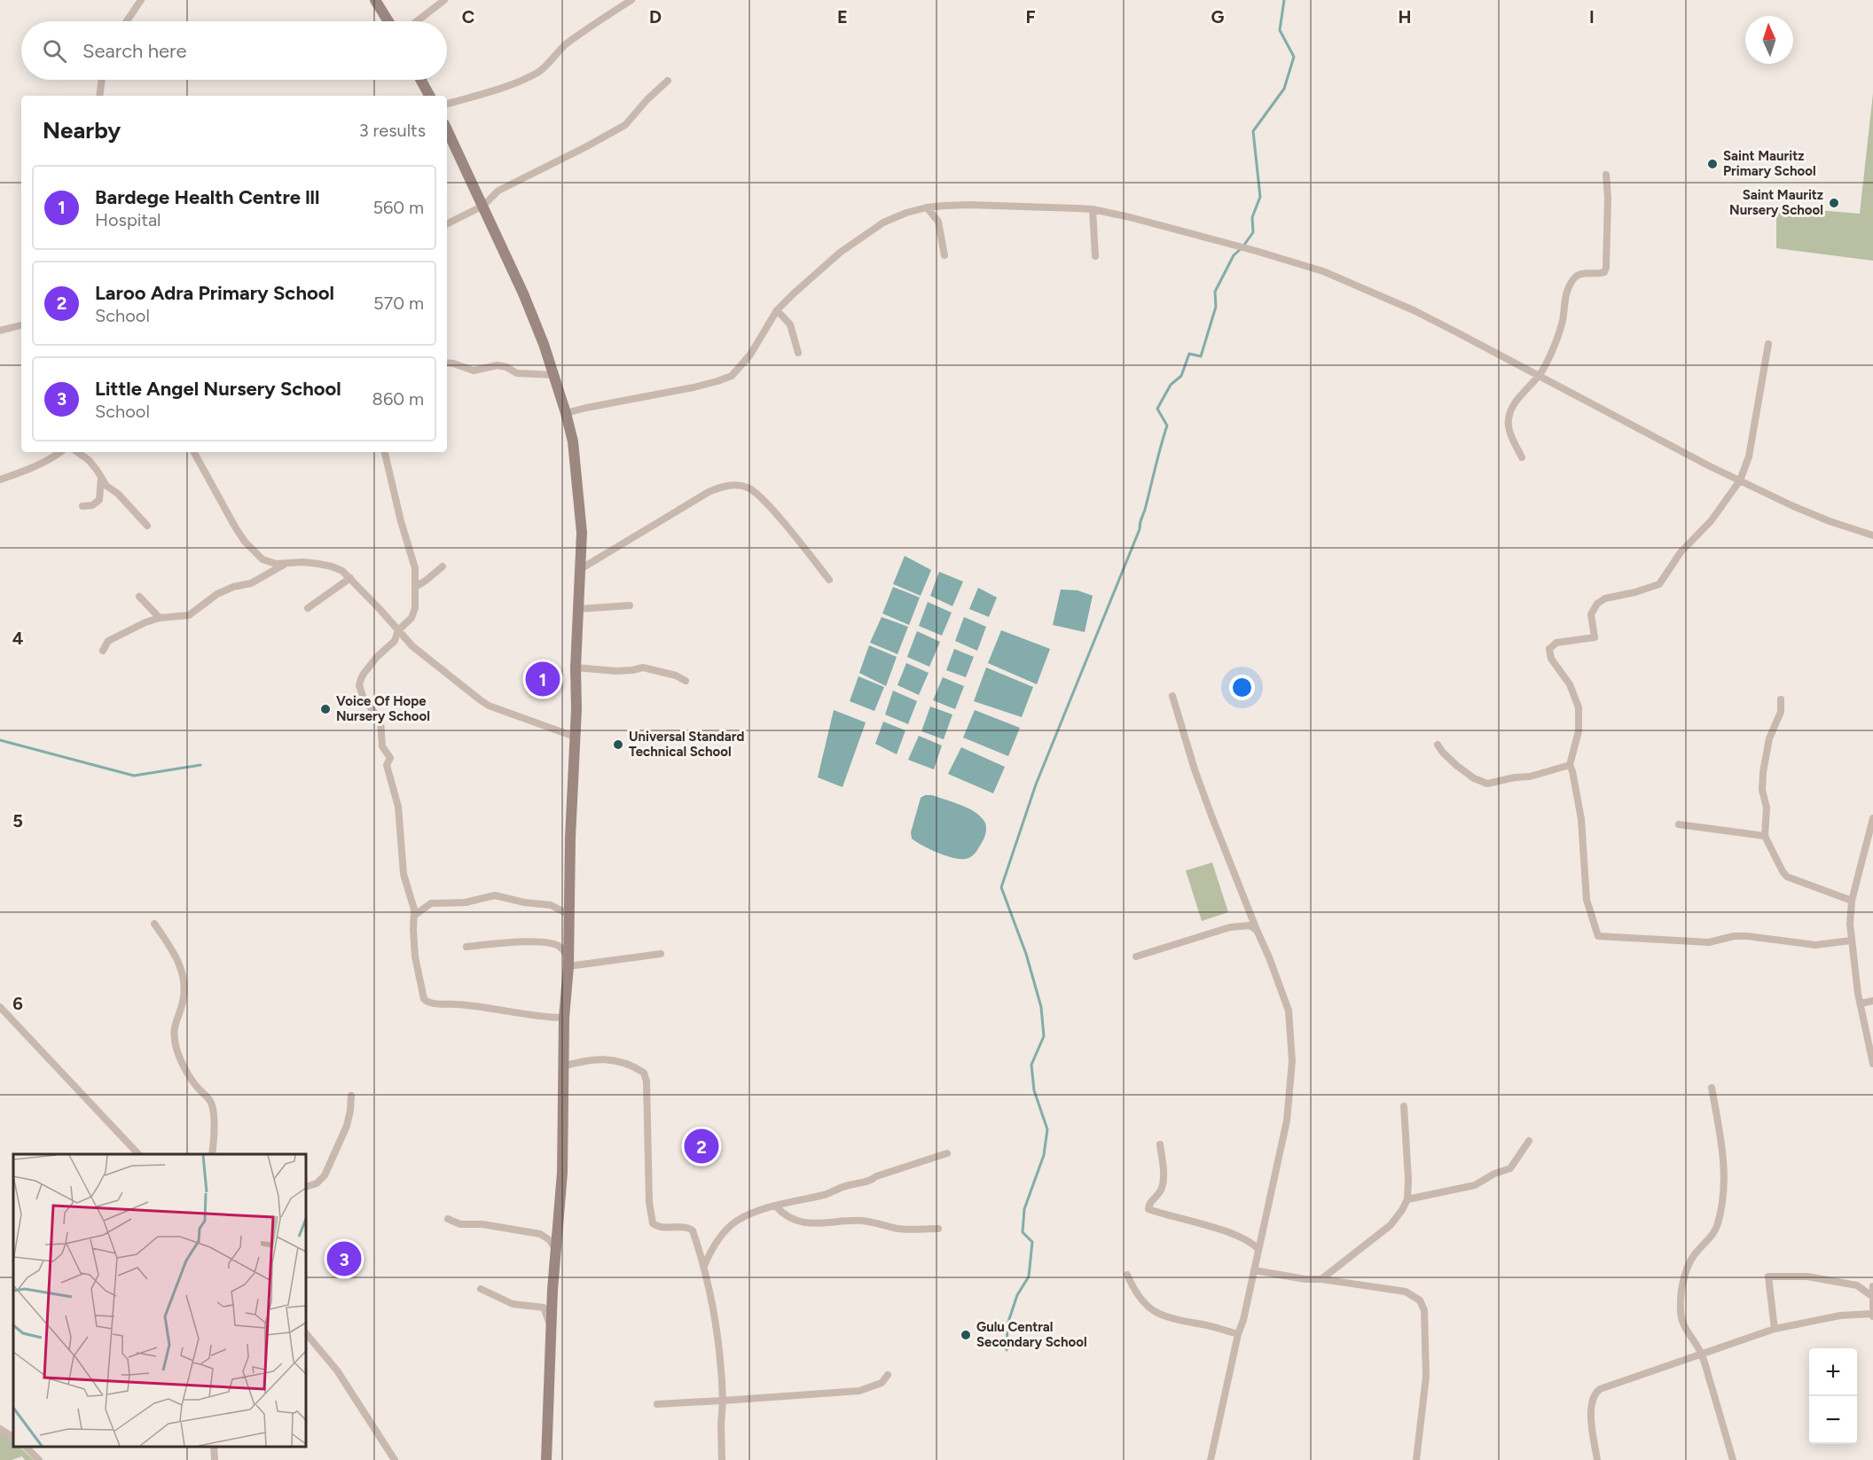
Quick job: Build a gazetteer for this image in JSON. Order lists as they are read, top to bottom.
{
  "places": [
    "Saint Mauritz Primary School",
    "Saint Mauritz Nursery School",
    "Voice Of Hope Nursery School",
    "Universal Standard Technical School",
    "Gulu Central Secondary School"
  ],
  "north": "top",
  "page": {
    "search": "Search here",
    "heading": ["Nearby", "3 results"],
    "list": [
      {
        "mark": "1",
        "name": "Bardege Health Centre lll",
        "note": "Hospital",
        "value": "560 m"
      },
      {
        "mark": "2",
        "name": "Laroo Adra Primary School",
        "note": "School",
        "value": "570 m"
      },
      {
        "mark": "3",
        "name": "Little Angel Nursery School",
        "note": "School",
        "value": "860 m"
      }
    ],
    "pins": ["1", "2", "3"],
    "map_buttons": ["+", "−"]
  },
  "grid": {
    "columns": [
      "C",
      "D",
      "E",
      "F",
      "G",
      "H",
      "I"
    ],
    "rows": ["4", "5", "6"]
  }
}
